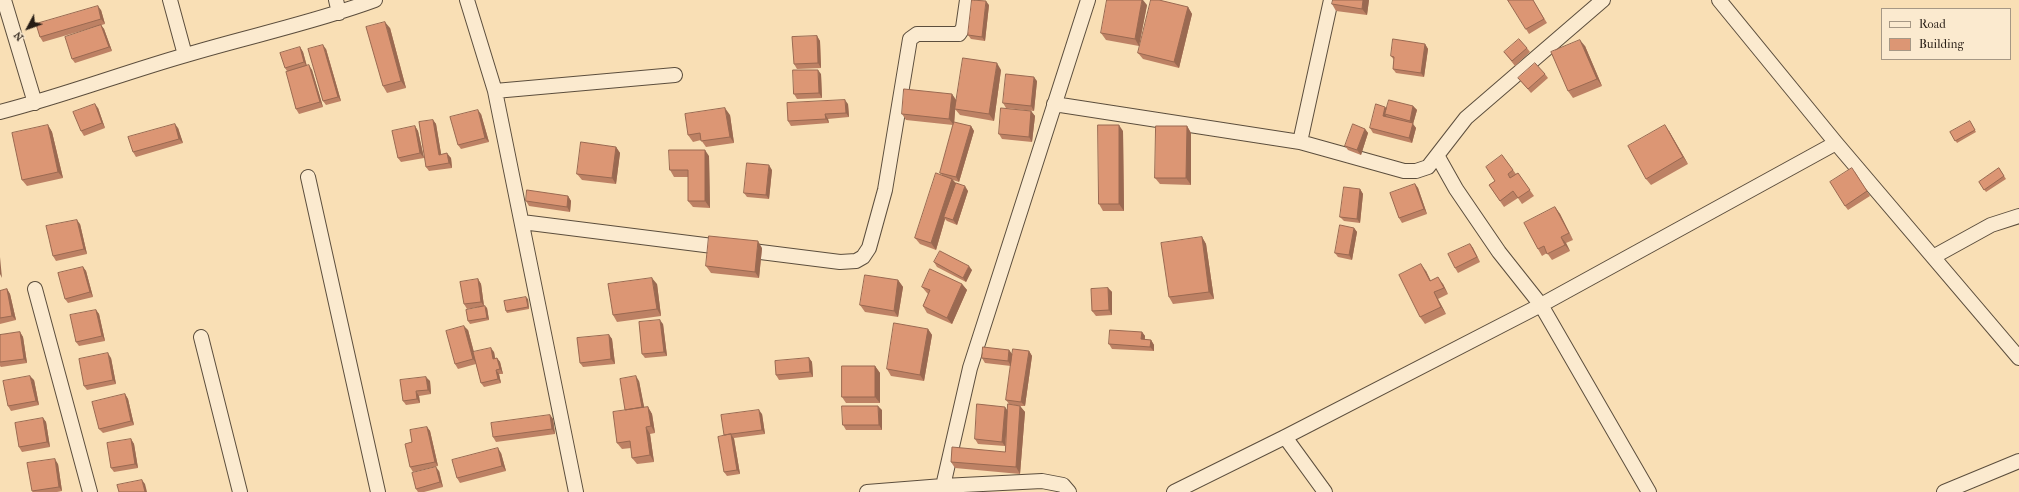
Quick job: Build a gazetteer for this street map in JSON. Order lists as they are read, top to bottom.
{
  "legend": ["Road", "Building"],
  "north": "bottom left"
}
